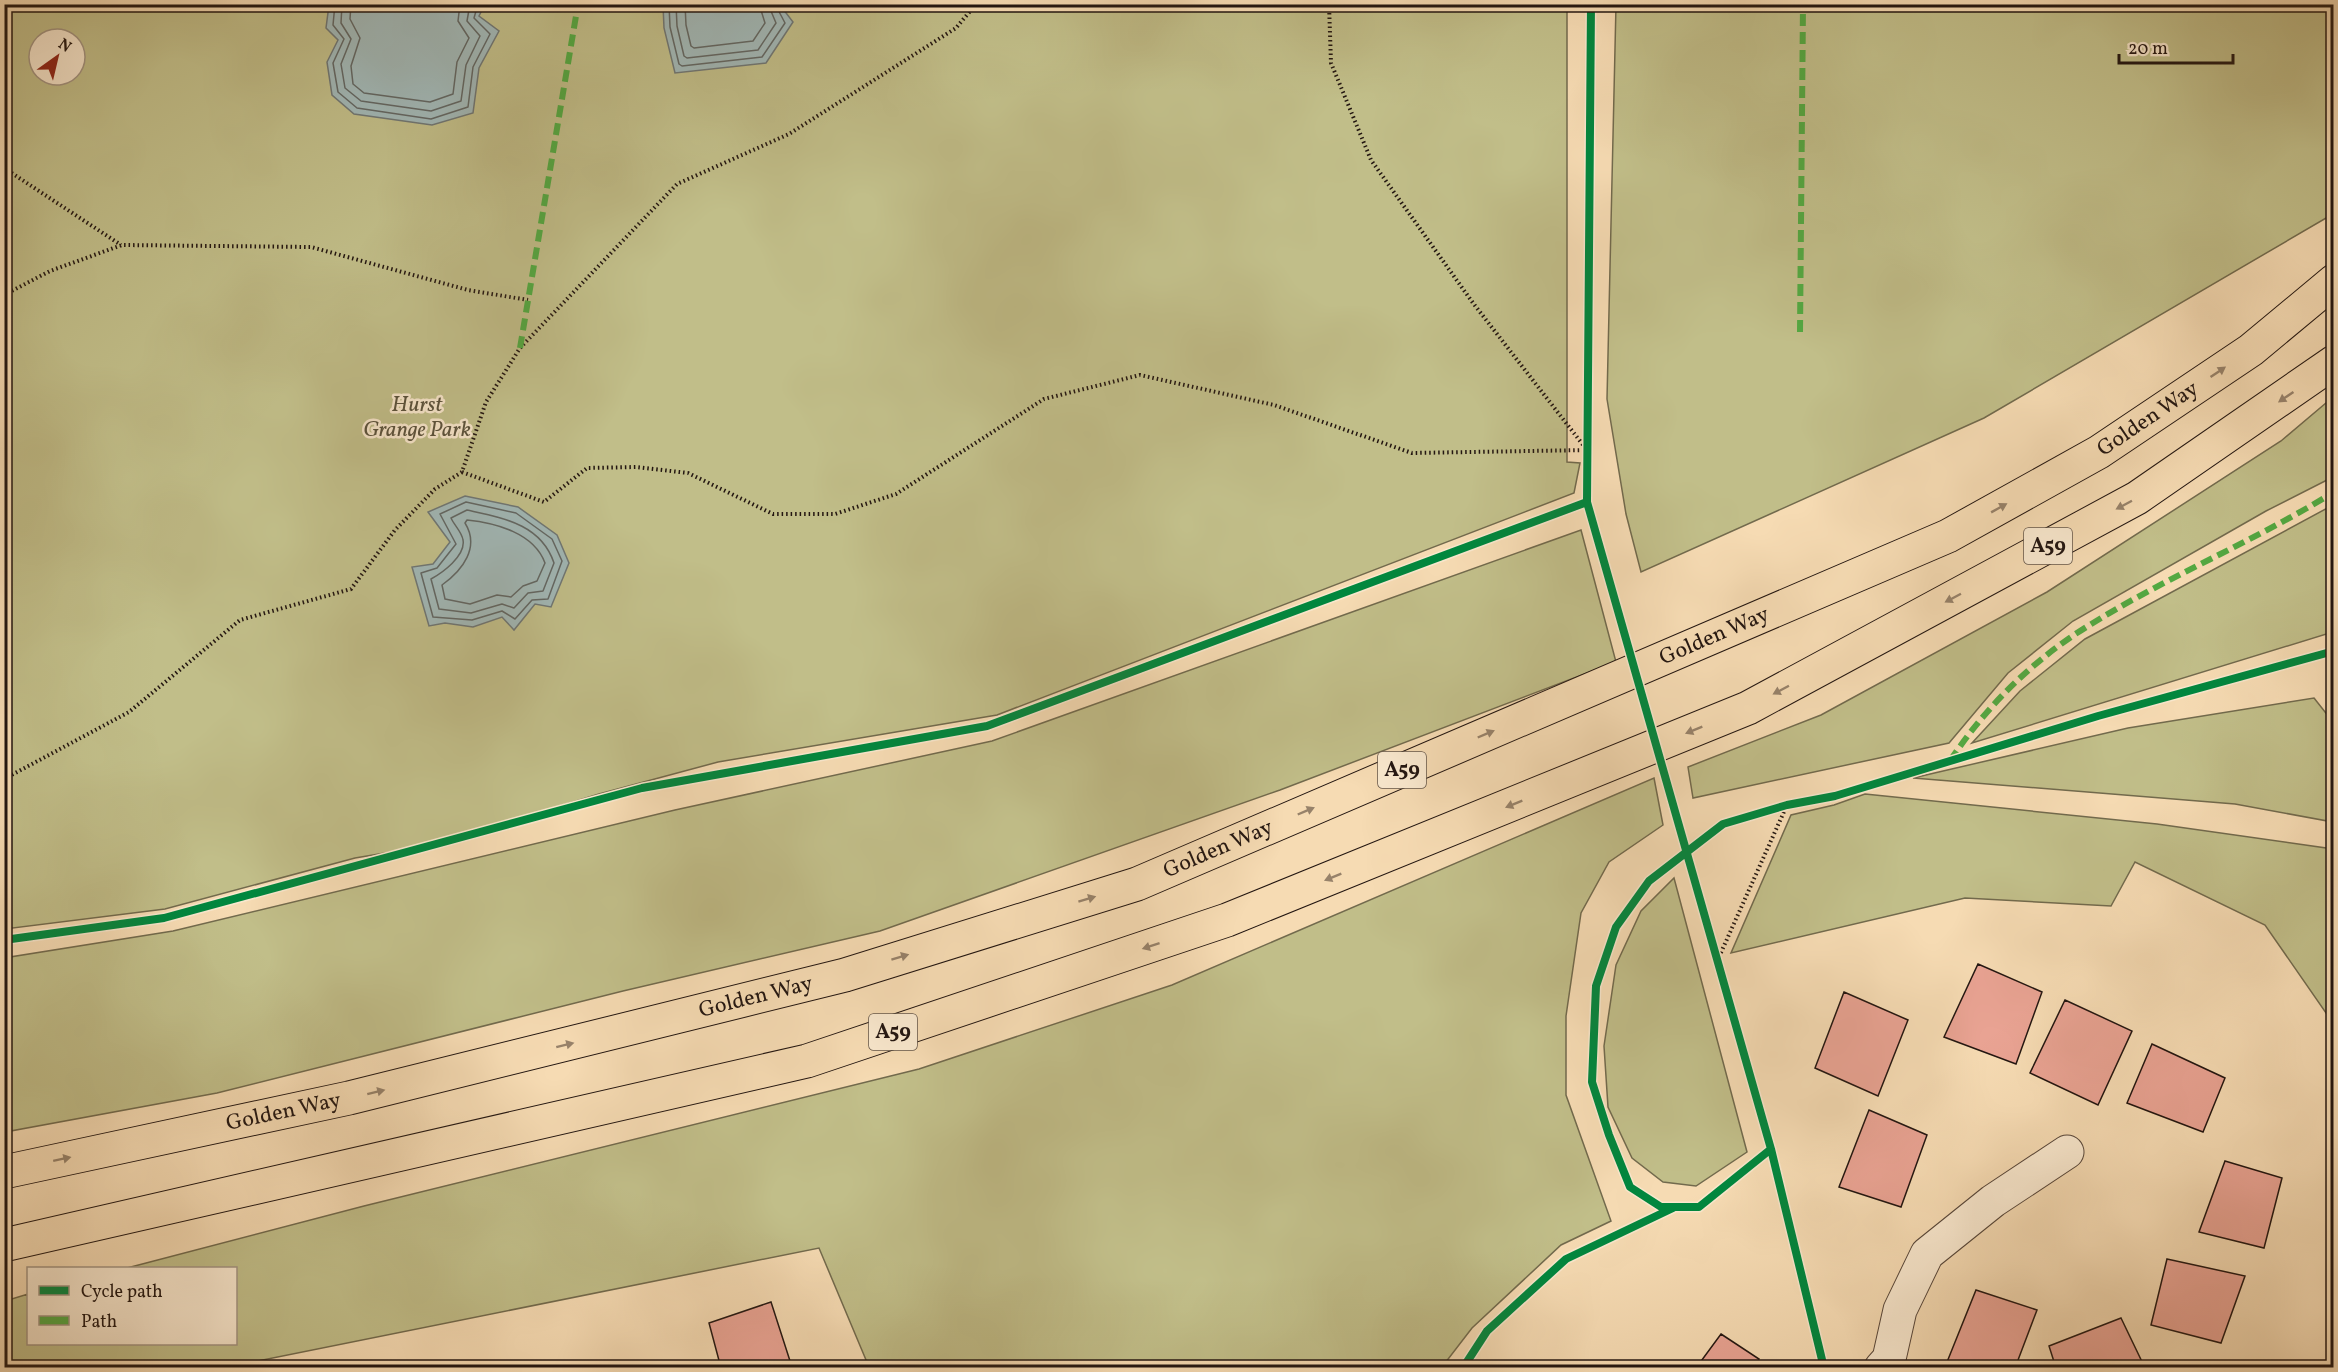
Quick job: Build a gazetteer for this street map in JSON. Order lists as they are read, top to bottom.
{
  "streets": {
    "highway": ["Golden Way", "A59"]
  },
  "parks": ["Hurst Grange Park"],
  "legend": ["Cycle path", "Path"],
  "scale_bar": "20 m",
  "north": "top right"
}
